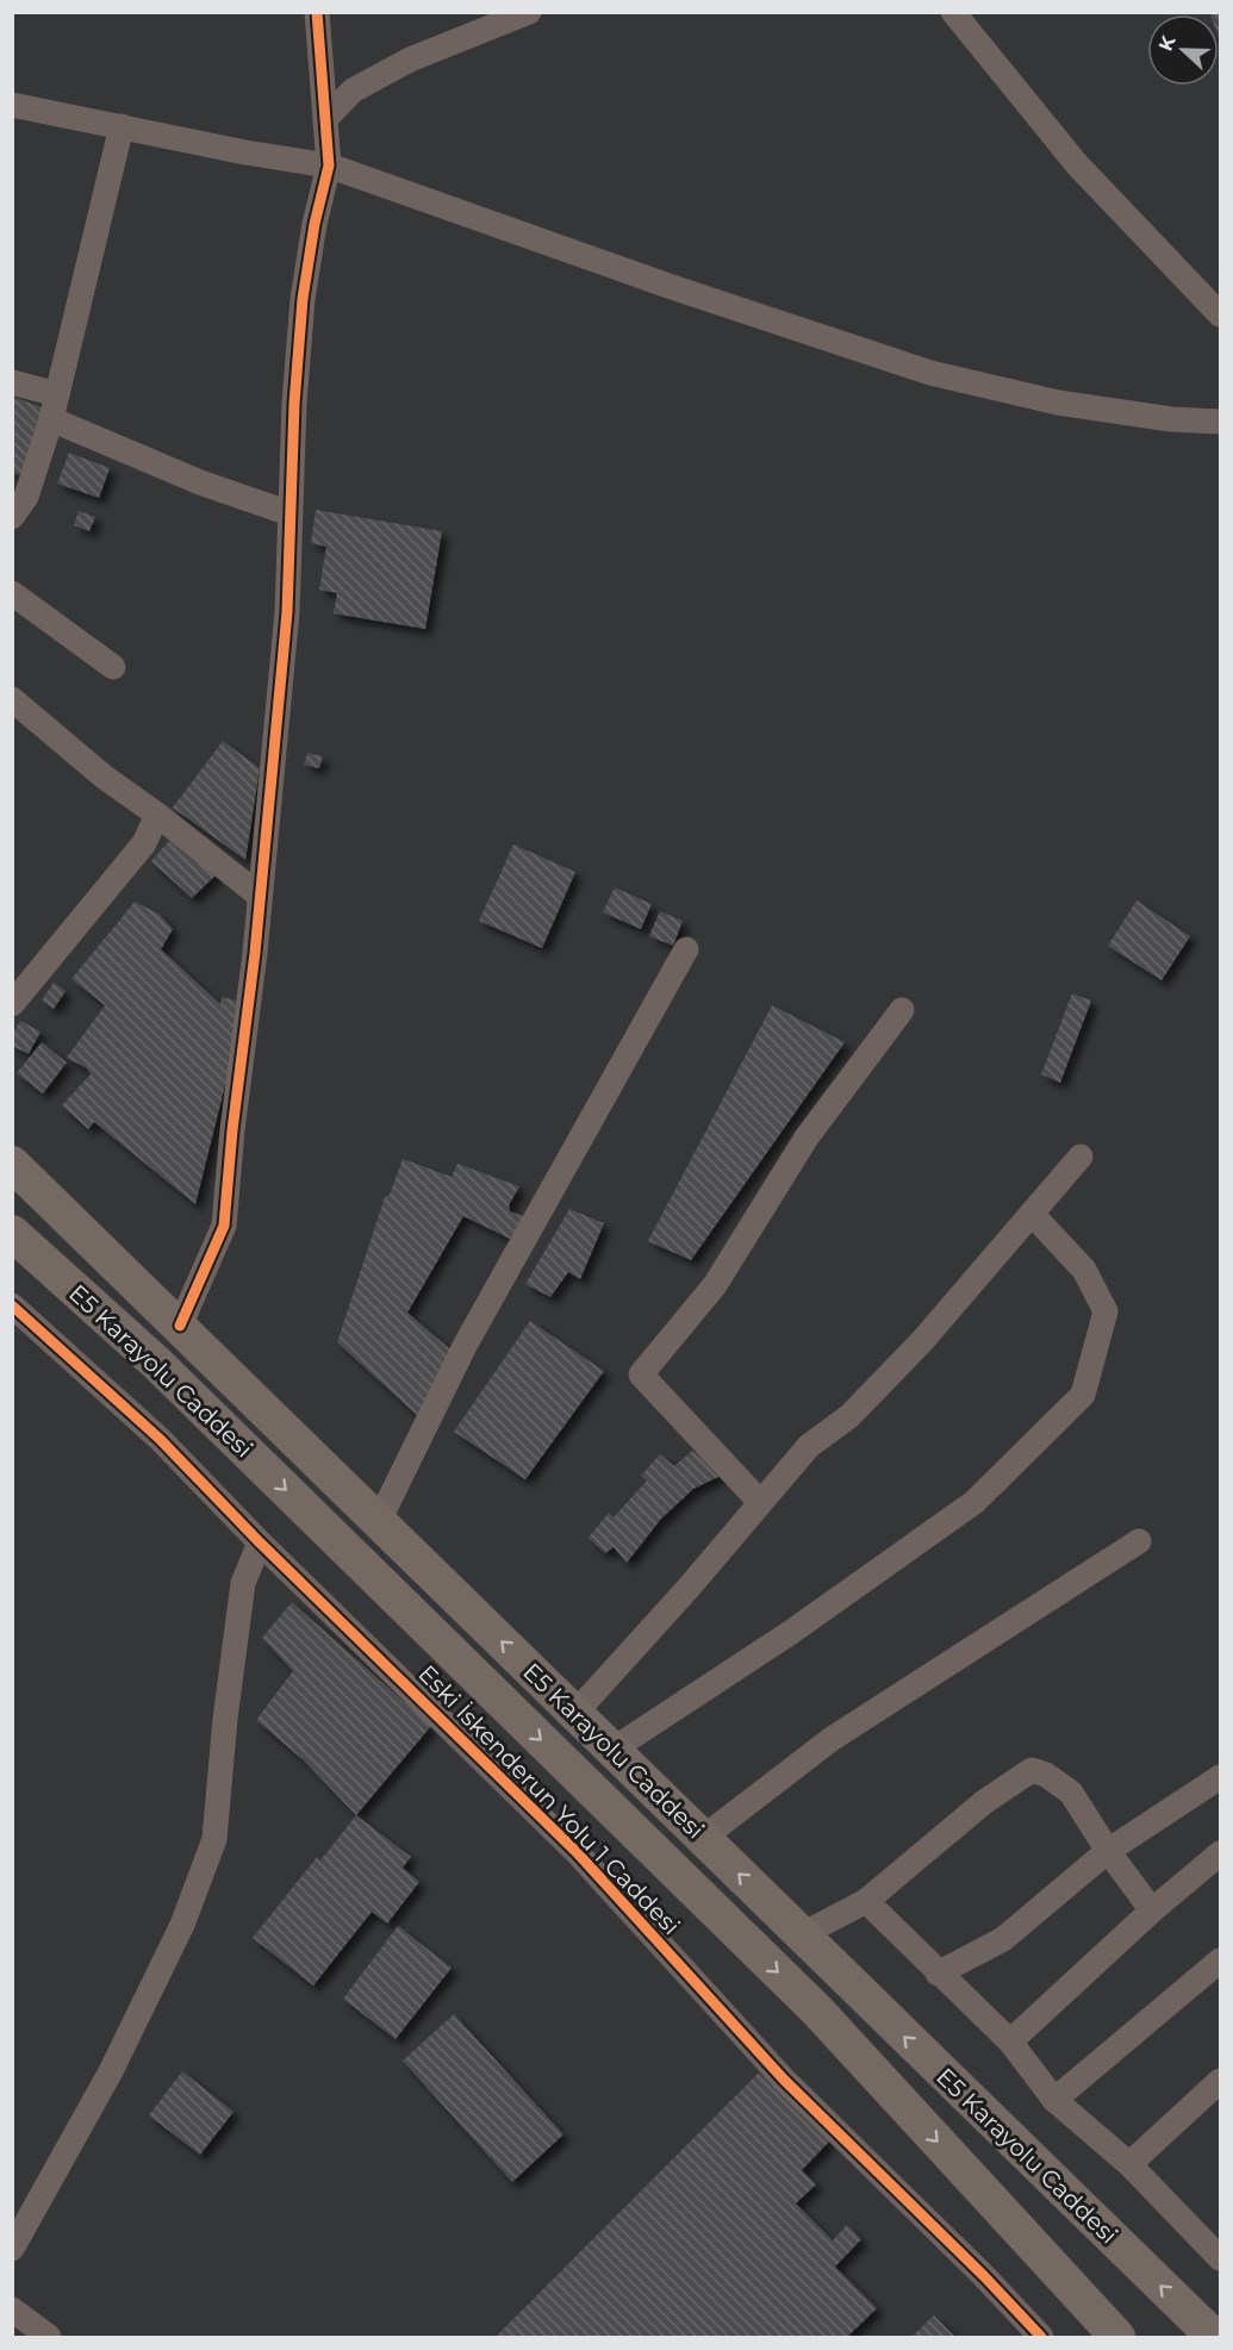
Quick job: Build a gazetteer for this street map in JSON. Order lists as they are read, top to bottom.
{
  "streets": {
    "highway": ["E5 Karayolu Caddesi"],
    "street": ["Eski İskenderun Yolu 1 Caddesi"]
  },
  "north": "left"
}
